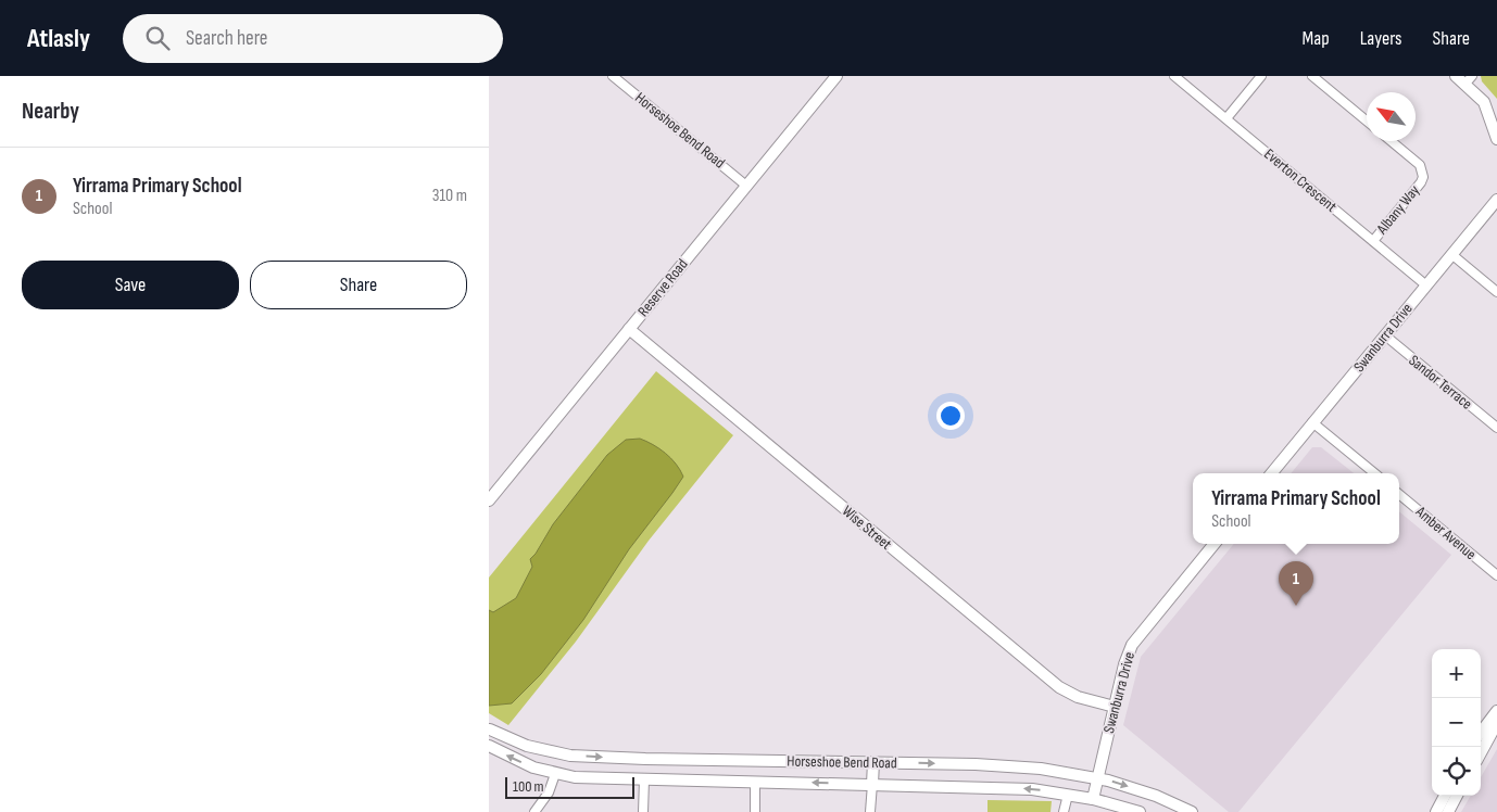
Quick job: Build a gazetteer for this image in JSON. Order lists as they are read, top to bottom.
{
  "streets": {
    "street": [
      "Horseshoe Bend Road",
      "Everton Crescent",
      "Albany Way",
      "Reserve Road",
      "Swanburra Drive",
      "Sandor Terrace",
      "Wise Street",
      "Amber Avenue"
    ]
  },
  "crossings": [
    ["Horseshoe Bend Road", "Reserve Road"],
    ["Horseshoe Bend Road", "Swanburra Drive"],
    ["Everton Crescent", "Albany Way"],
    ["Everton Crescent", "Swanburra Drive"],
    ["Reserve Road", "Wise Street"],
    ["Swanburra Drive", "Sandor Terrace"],
    ["Swanburra Drive", "Wise Street"]
  ],
  "scale_bar": "100 m",
  "north": "top left",
  "page": {
    "header": "Atlasly",
    "search": "Search here",
    "nav": ["Map", "Layers", "Share"],
    "heading": "Nearby",
    "list": [
      {
        "mark": "1",
        "name": "Yirrama Primary School",
        "note": "School",
        "value": "310 m"
      }
    ],
    "buttons": ["Save", "Share"],
    "popup": ["Yirrama Primary School", "School"],
    "pins": "1",
    "map_buttons": ["+", "−"],
    "scale": "100 m"
  }
}
